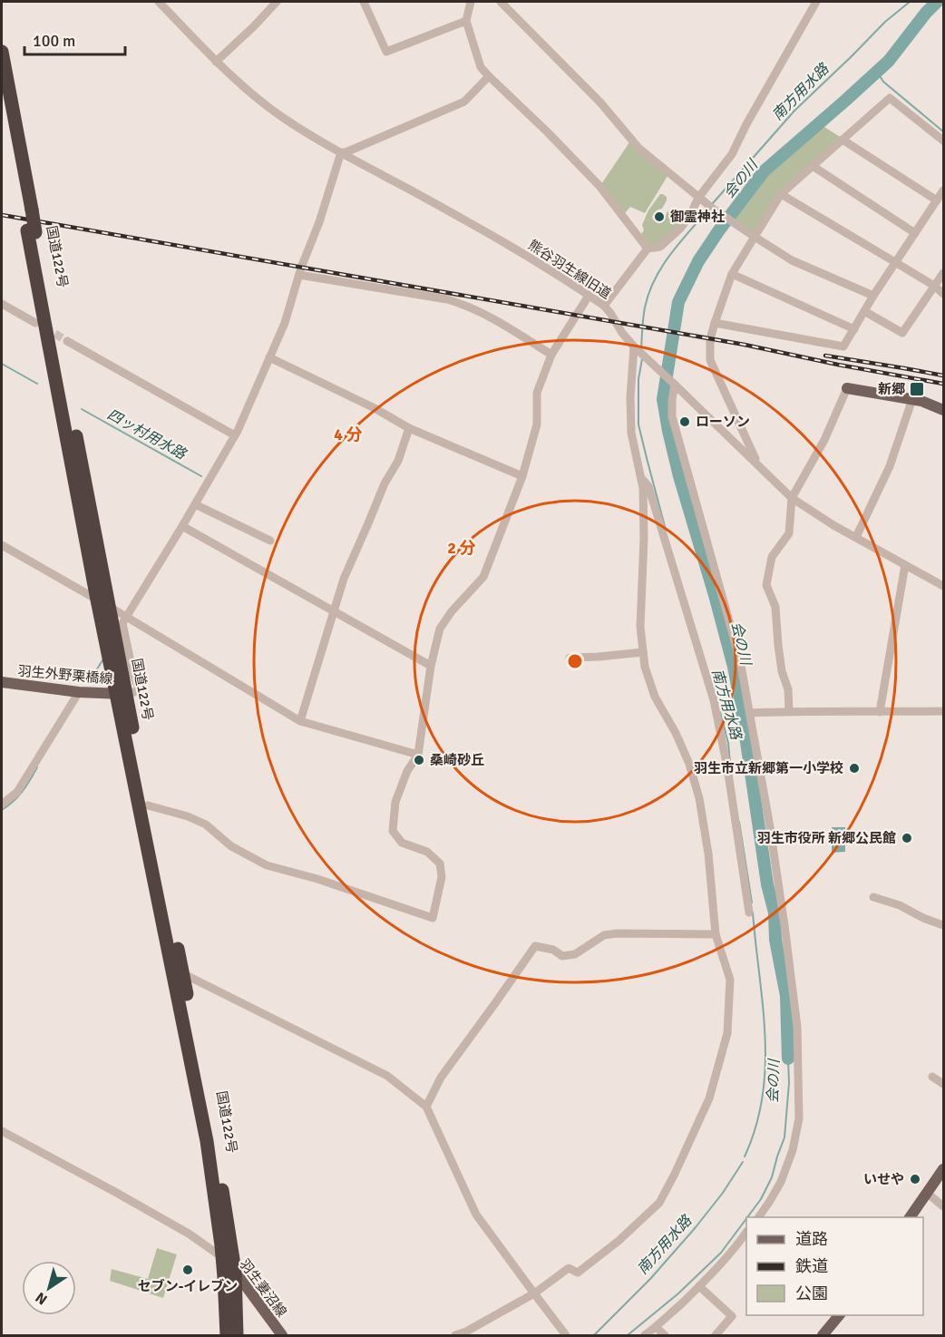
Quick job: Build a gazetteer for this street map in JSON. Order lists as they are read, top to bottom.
{
  "streets": {
    "highway": ["国道122号"],
    "main road": ["羽生外野栗橋線", "羽生妻沼線"],
    "street": ["熊谷羽生線旧道"]
  },
  "crossings": [
    ["国道122号", "羽生外野栗橋線"],
    ["国道122号", "羽生妻沼線"]
  ],
  "water": ["南方用水路", "会の川", "四ッ村用水路"],
  "places": {
    "other": [
      "御霊神社",
      "ローソン",
      "桑崎砂丘",
      "羽生市立新郷第一小学校",
      "羽生市役所 新郷公民館",
      "いせや",
      "セブン-イレブン"
    ],
    "transit": ["新郷"]
  },
  "legend": ["道路", "鉄道", "公園"],
  "scale_bar": "100 m",
  "north": "bottom left",
  "rings": ["4 分", "2 分"]
}
